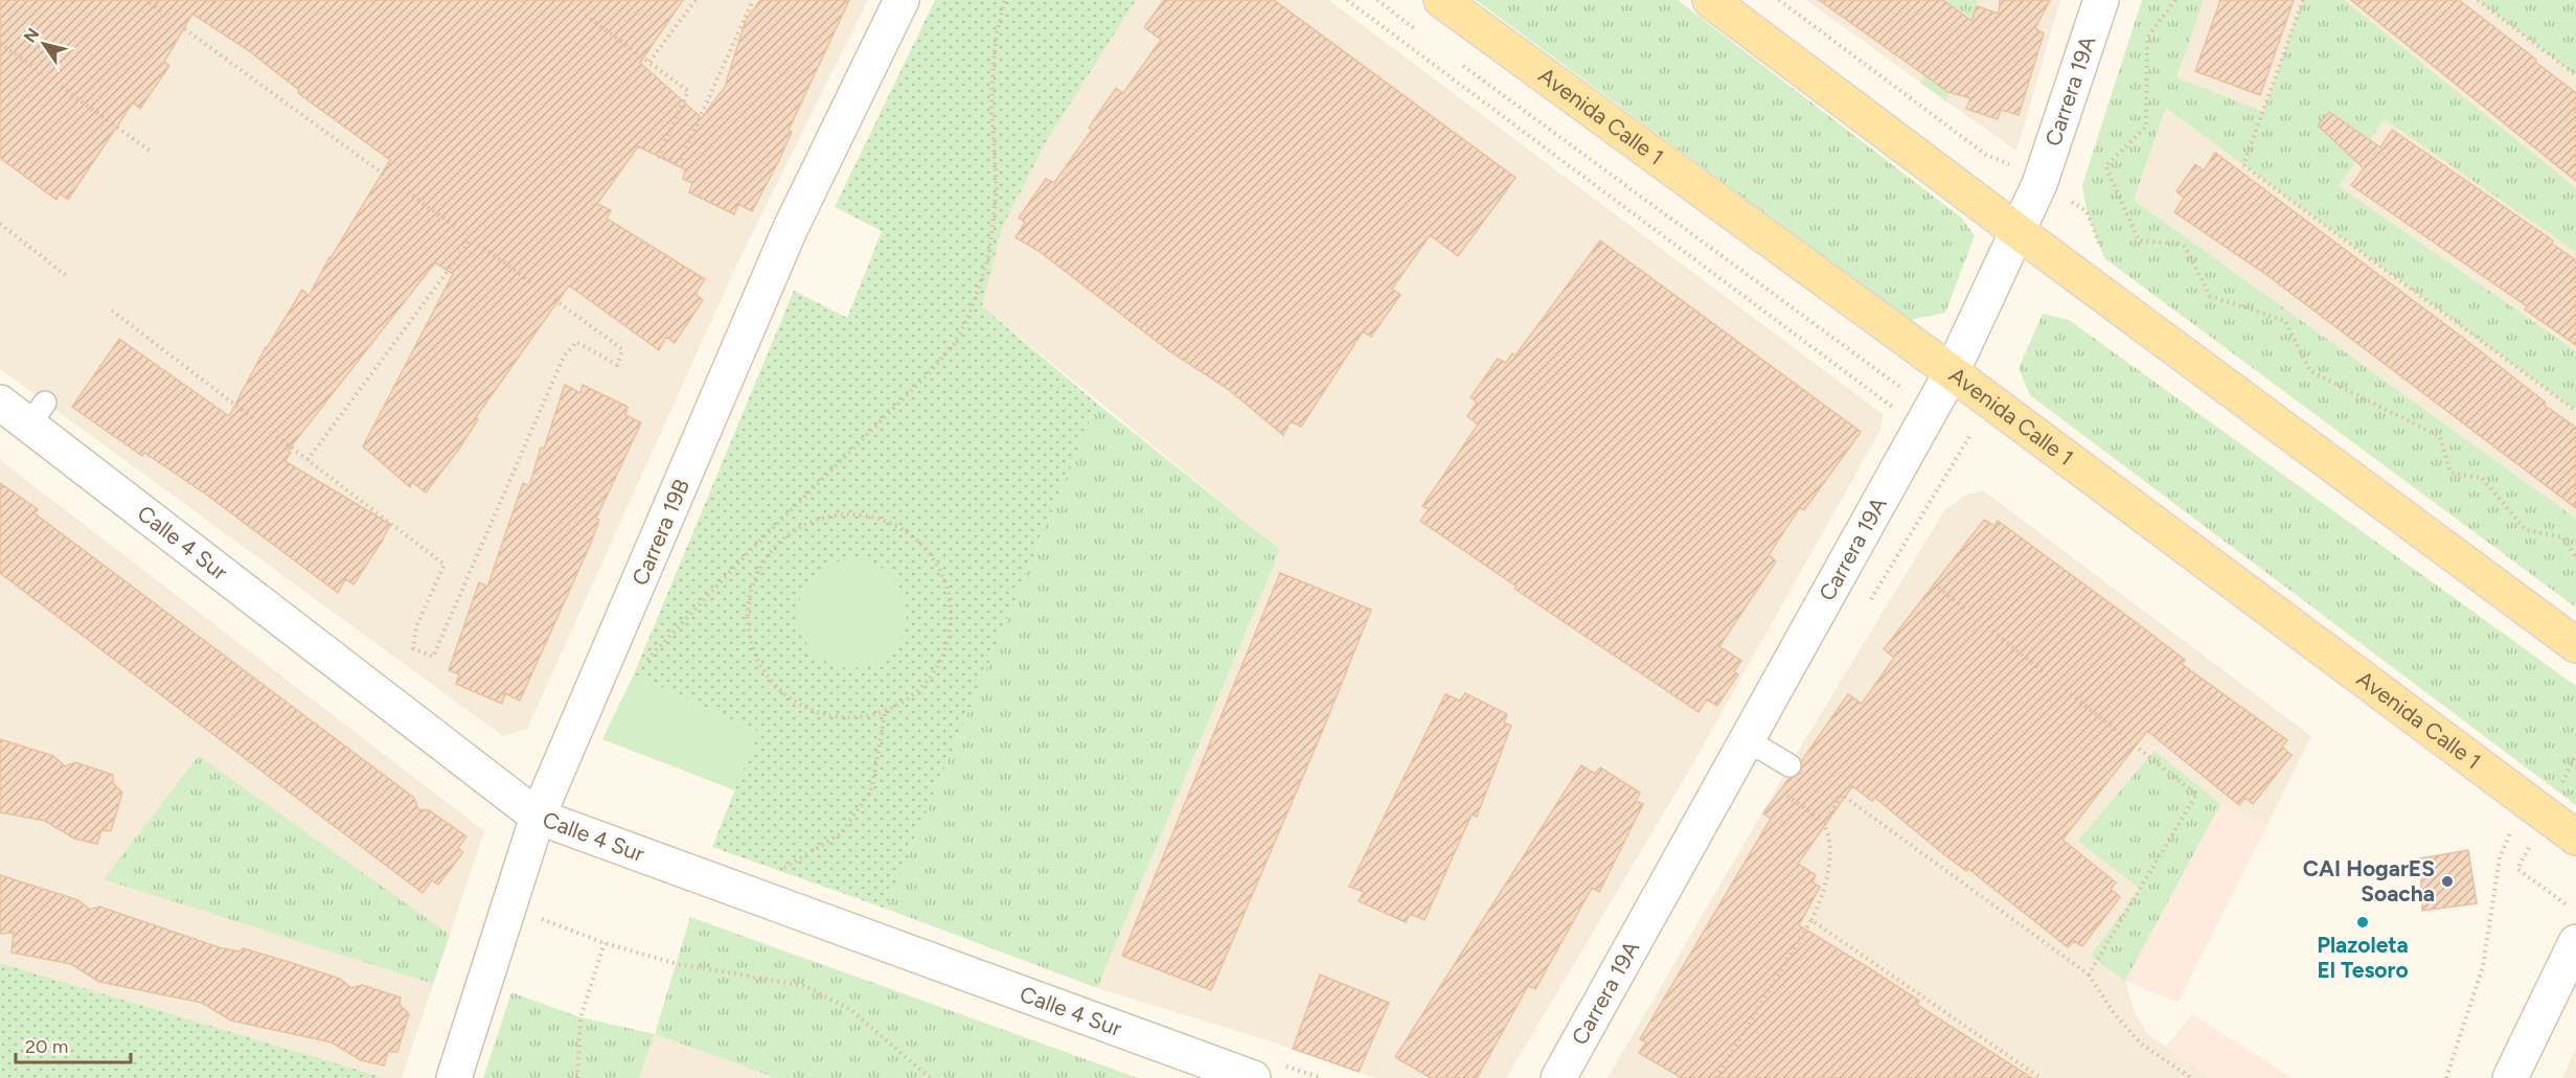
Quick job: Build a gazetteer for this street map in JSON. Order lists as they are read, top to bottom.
{
  "streets": {
    "main road": ["Avenida Calle 1"],
    "street": ["Carrera 19A", "Carrera 19B", "Calle 4 Sur"]
  },
  "crossings": [
    ["Carrera 19A", "Avenida Calle 1"],
    ["Carrera 19B", "Calle 4 Sur"]
  ],
  "places": ["CAI HogarES Soacha", "Plazoleta El Tesoro"],
  "scale_bar": "20 m",
  "north": "top left"
}
